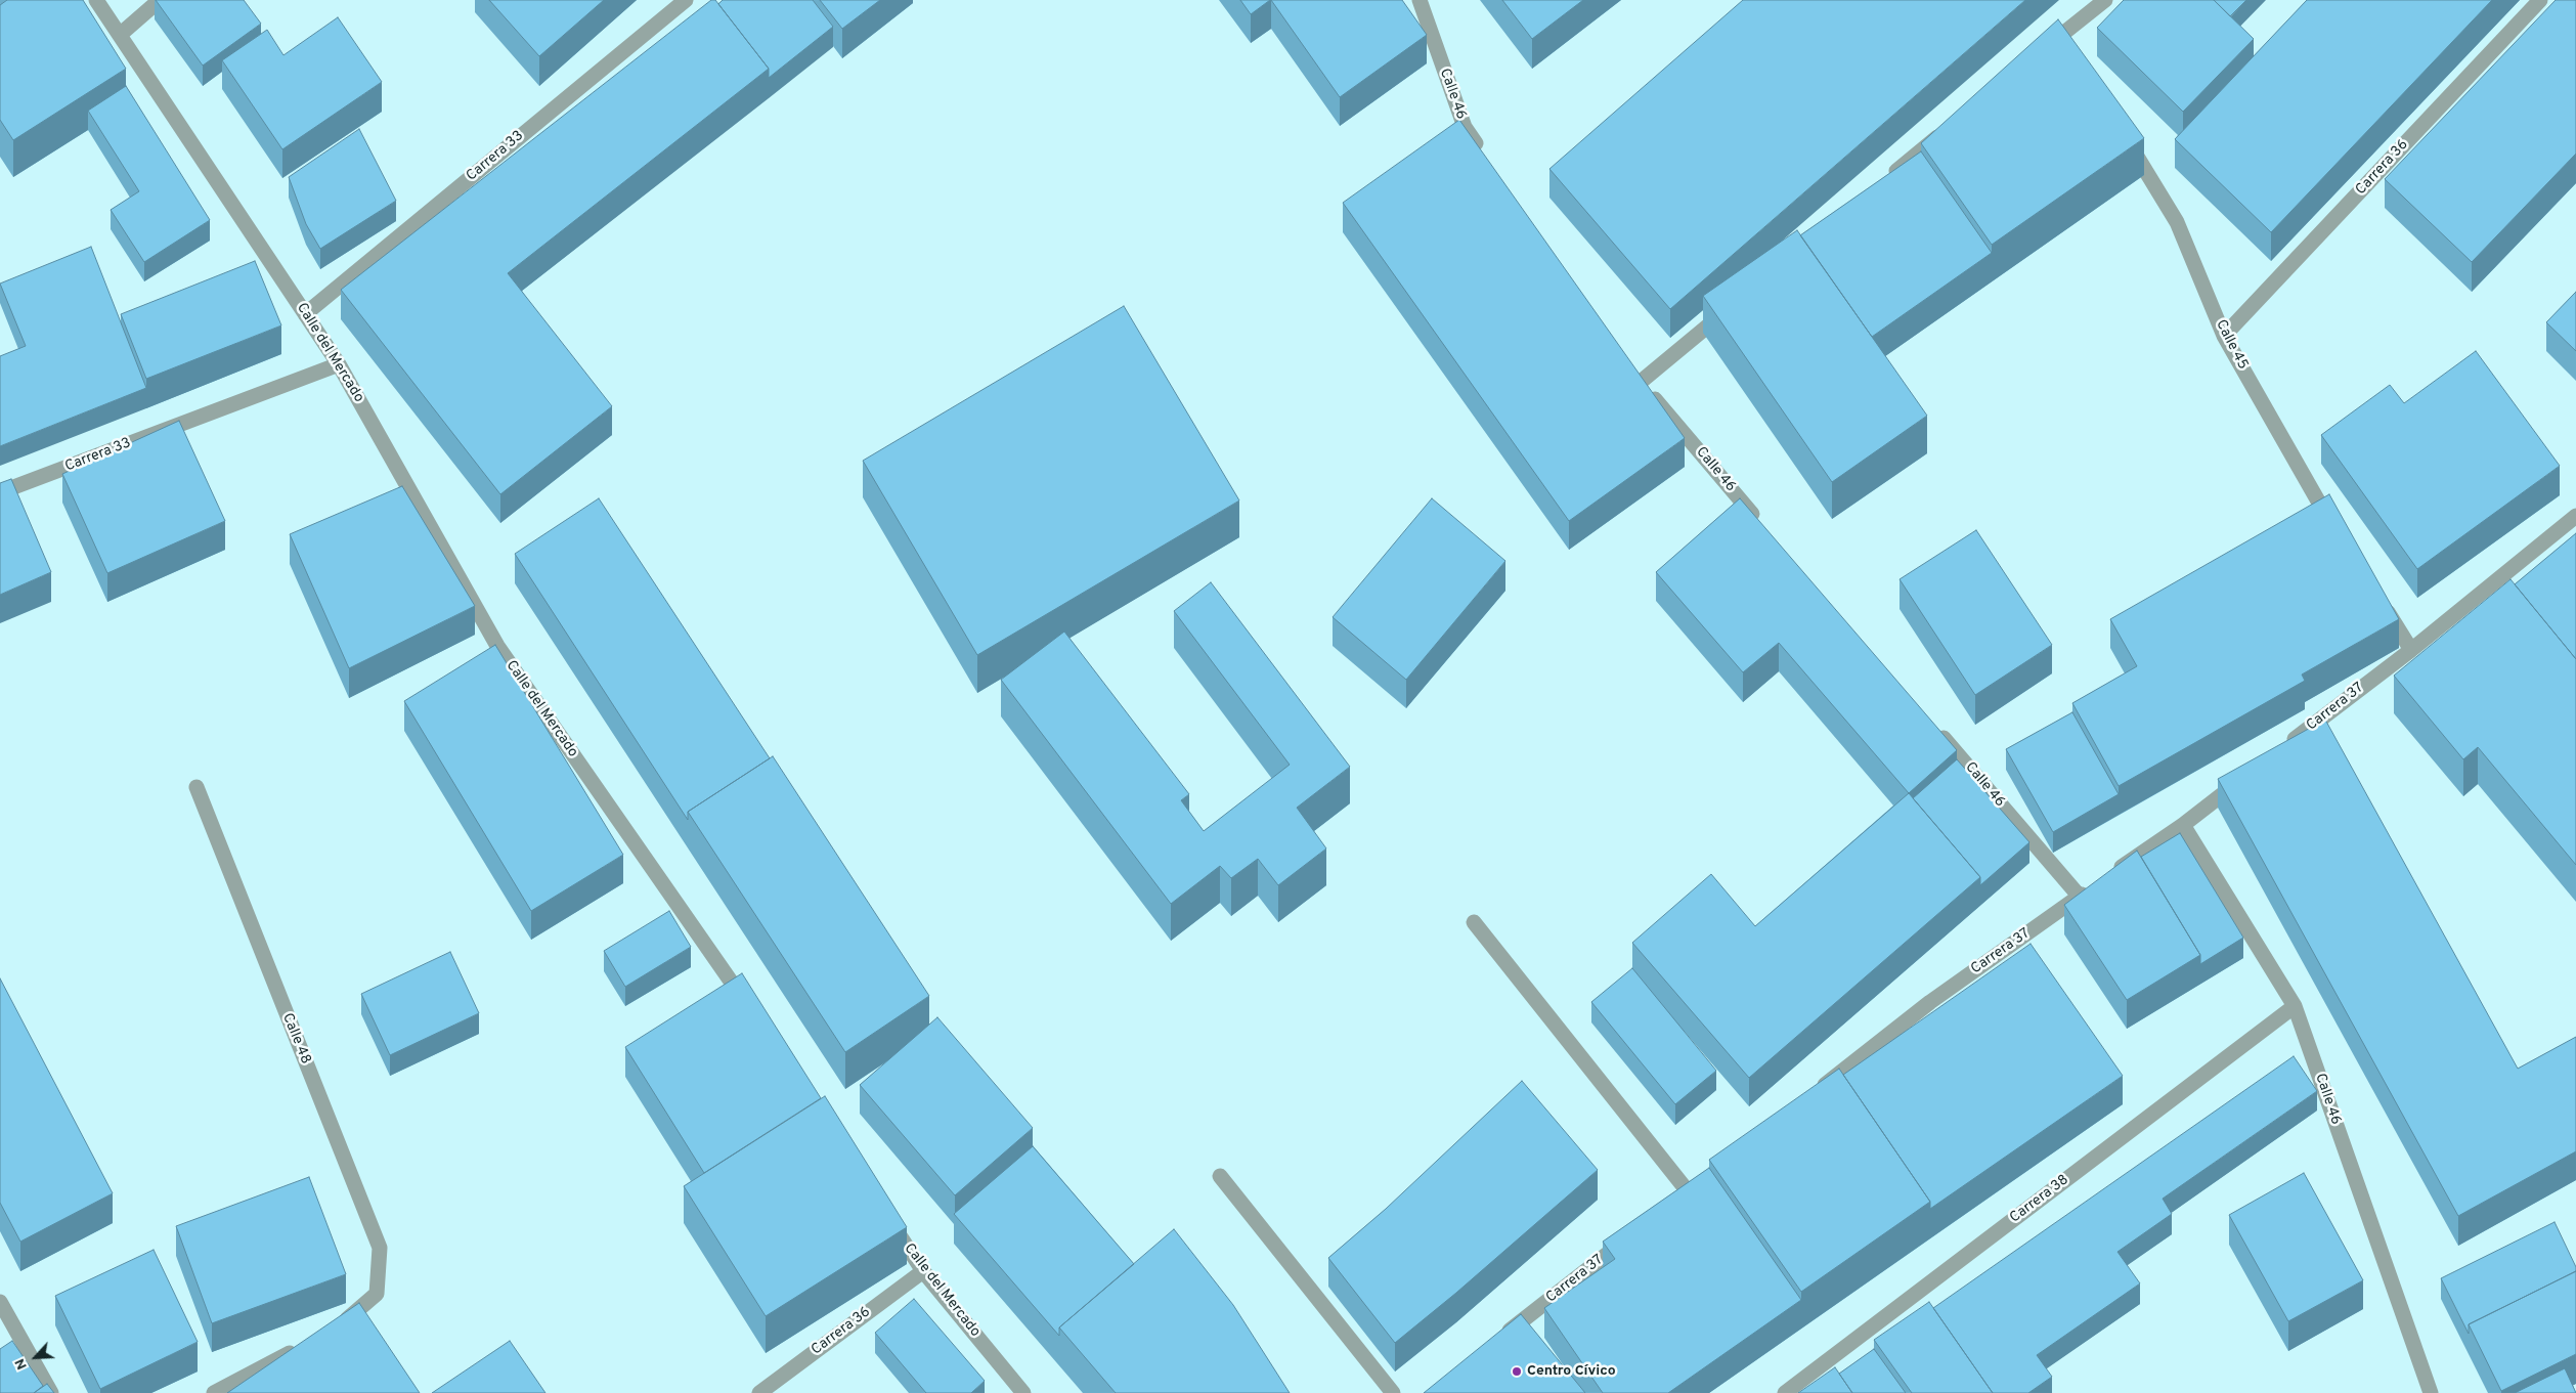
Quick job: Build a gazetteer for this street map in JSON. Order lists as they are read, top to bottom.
{
  "streets": {
    "street": [
      "Calle 46",
      "Carrera 33",
      "Carrera 36",
      "Calle 45",
      "Calle del Mercado",
      "Carrera 37",
      "Calle 48",
      "Carrera 38"
    ]
  },
  "crossings": [
    ["Calle 46", "Carrera 37"],
    ["Calle 46", "Carrera 38"],
    ["Carrera 33", "Calle del Mercado"],
    ["Carrera 36", "Calle 45"],
    ["Carrera 36", "Calle del Mercado"]
  ],
  "places": ["Centro Cívico"],
  "north": "bottom left"
}
